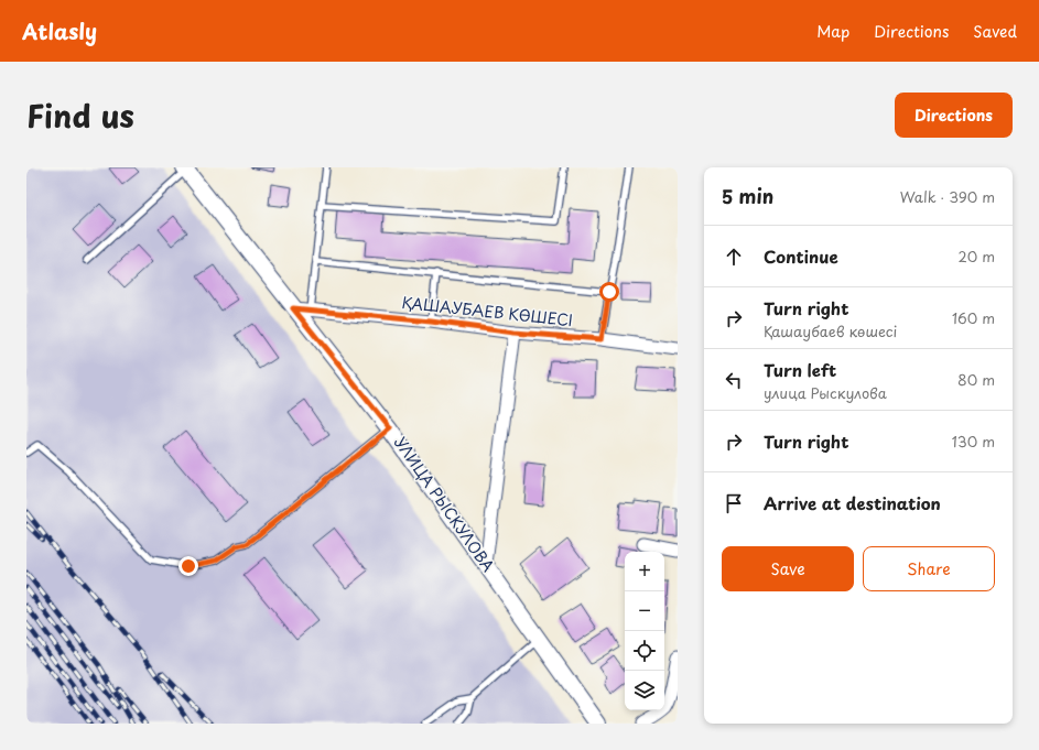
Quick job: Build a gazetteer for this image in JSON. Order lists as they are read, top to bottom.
{
  "streets": {
    "street": ["ҚАШАУБАЕВ КӨШЕСІ", "УЛИЦА РЫСКУЛОВА"]
  },
  "crossings": [
    ["ҚАШАУБАЕВ КӨШЕСІ", "УЛИЦА РЫСКУЛОВА"]
  ],
  "page": {
    "header": "Atlasly",
    "nav": ["Map", "Directions", "Saved"],
    "title": "Find us",
    "buttons": [
      "Directions",
      ["Save", "Share"]
    ],
    "heading": ["5 min", "Walk · 390 m"],
    "list": [
      ["Continue", "20 m"],
      ["Turn right", "Қашаубаев көшесі", "160 m"],
      ["Turn left", "улица Рыскулова", "80 m"],
      ["Turn right", "130 m"],
      "Arrive at destination"
    ],
    "map_buttons": ["+", "−"]
  }
}
